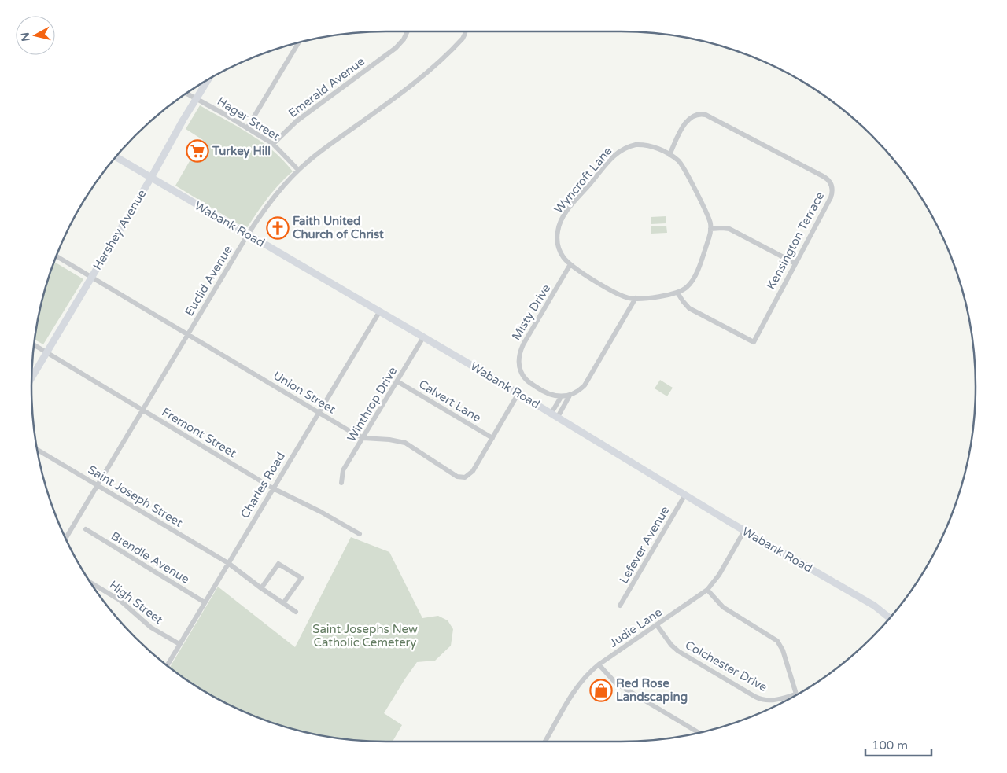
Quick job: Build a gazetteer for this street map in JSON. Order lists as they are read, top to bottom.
{
  "streets": {
    "street": [
      "Emerald Avenue",
      "Hager Street",
      "Wyncroft Lane",
      "Wabank Road",
      "Hershey Avenue",
      "Kensington Terrace",
      "Euclid Avenue",
      "Misty Drive",
      "Union Street",
      "Calvert Lane",
      "Winthrop Drive",
      "Fremont Street",
      "Charles Road",
      "Saint Joseph Street",
      "Lefever Avenue",
      "Brendle Avenue",
      "High Street",
      "Judie Lane",
      "Colchester Drive"
    ]
  },
  "crossings": [
    ["Emerald Avenue", "Hager Street"],
    ["Hager Street", "Hershey Avenue"],
    ["Hager Street", "Euclid Avenue"],
    ["Wyncroft Lane", "Kensington Terrace"],
    ["Wyncroft Lane", "Misty Drive"],
    ["Wabank Road", "Hershey Avenue"],
    ["Wabank Road", "Euclid Avenue"],
    ["Wabank Road", "Union Street"],
    ["Wabank Road", "Winthrop Drive"],
    ["Wabank Road", "Charles Road"],
    ["Wabank Road", "Lefever Avenue"],
    ["Wabank Road", "Judie Lane"],
    ["Hershey Avenue", "Union Street"],
    ["Hershey Avenue", "Fremont Street"],
    ["Euclid Avenue", "Union Street"],
    ["Euclid Avenue", "Fremont Street"],
    ["Euclid Avenue", "Saint Joseph Street"],
    ["Union Street", "Calvert Lane"],
    ["Union Street", "Winthrop Drive"],
    ["Union Street", "Charles Road"],
    ["Calvert Lane", "Winthrop Drive"],
    ["Fremont Street", "Charles Road"],
    ["Charles Road", "Saint Joseph Street"],
    ["Charles Road", "Brendle Avenue"],
    ["Charles Road", "High Street"],
    ["Judie Lane", "Colchester Drive"]
  ],
  "parks": ["Saint Josephs New Catholic Cemetery"],
  "places": {
    "supermarket": ["Turkey Hill"],
    "church": ["Faith United Church of Christ"],
    "shop": ["Red Rose Landscaping"]
  },
  "scale_bar": "100 m",
  "north": "left"
}
